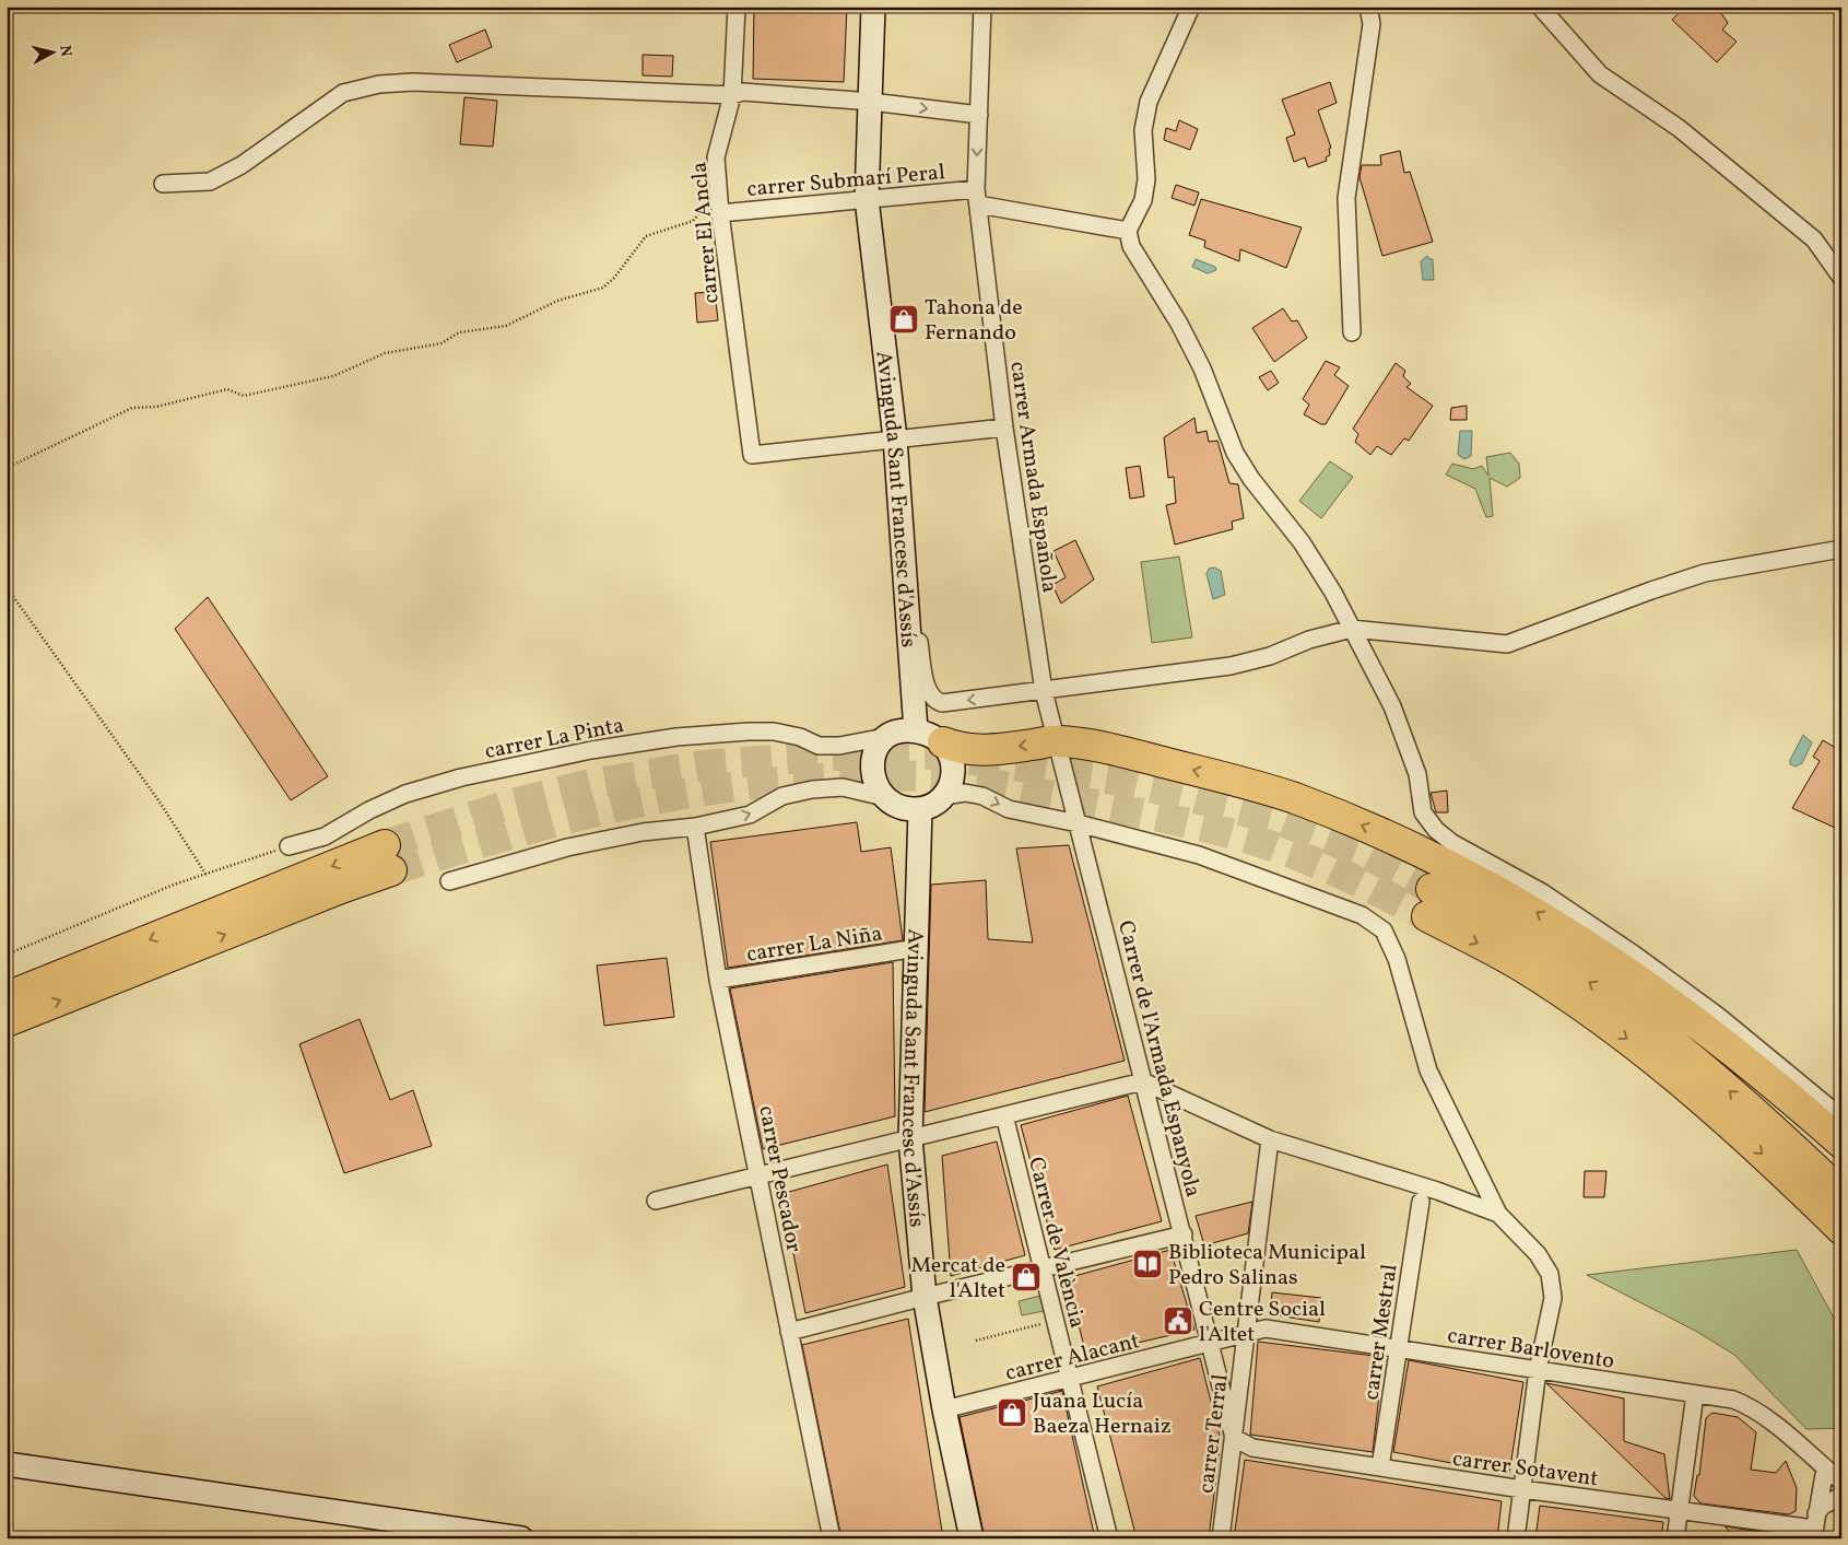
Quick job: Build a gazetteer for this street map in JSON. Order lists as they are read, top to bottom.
{
  "streets": {
    "main road": ["Avinguda Sant Francesc d'Assís", "Avinguda Sant Francesc d’Assís"],
    "street": [
      "carrer Submarí Peral",
      "carrer El Ancla",
      "carrer Armada Española",
      "carrer La Pinta",
      "carrer La Niña",
      "Carrer de l'Armada Espanyola",
      "carrer Pescador",
      "Carrer de València",
      "carrer Mestral",
      "carrer Barlovento",
      "carrer Alacant",
      "carrer Terral",
      "carrer Sotavent"
    ]
  },
  "crossings": [
    ["carrer Submarí Peral", "carrer El Ancla"],
    ["carrer Submarí Peral", "carrer Armada Española"],
    ["carrer Submarí Peral", "Avinguda Sant Francesc d'Assís"],
    ["carrer El Ancla", "Avinguda Sant Francesc d'Assís"],
    ["carrer Armada Española", "Carrer de l'Armada Espanyola"],
    ["Avinguda Sant Francesc d'Assís", "carrer La Pinta"],
    ["Avinguda Sant Francesc d'Assís", "Avinguda Sant Francesc d’Assís"],
    ["carrer La Pinta", "Avinguda Sant Francesc d’Assís"],
    ["carrer La Niña", "Avinguda Sant Francesc d’Assís"],
    ["carrer La Niña", "carrer Pescador"],
    ["Carrer de l'Armada Espanyola", "carrer Barlovento"],
    ["Carrer de l'Armada Espanyola", "carrer Alacant"],
    ["Carrer de l'Armada Espanyola", "carrer Terral"],
    ["Carrer de l'Armada Espanyola", "carrer Sotavent"],
    ["Avinguda Sant Francesc d’Assís", "carrer Alacant"],
    ["Carrer de València", "carrer Alacant"],
    ["carrer Mestral", "carrer Barlovento"],
    ["carrer Mestral", "carrer Sotavent"],
    ["carrer Barlovento", "carrer Alacant"],
    ["carrer Barlovento", "carrer Terral"],
    ["carrer Terral", "carrer Sotavent"]
  ],
  "places": {
    "shop": ["Tahona de Fernando", "Mercat de l'Altet", "Juana Lucía Baeza Hernaiz"],
    "library": ["Biblioteca Municipal Pedro Salinas"],
    "public building": ["Centre Social l'Altet"]
  },
  "north": "right"
}
